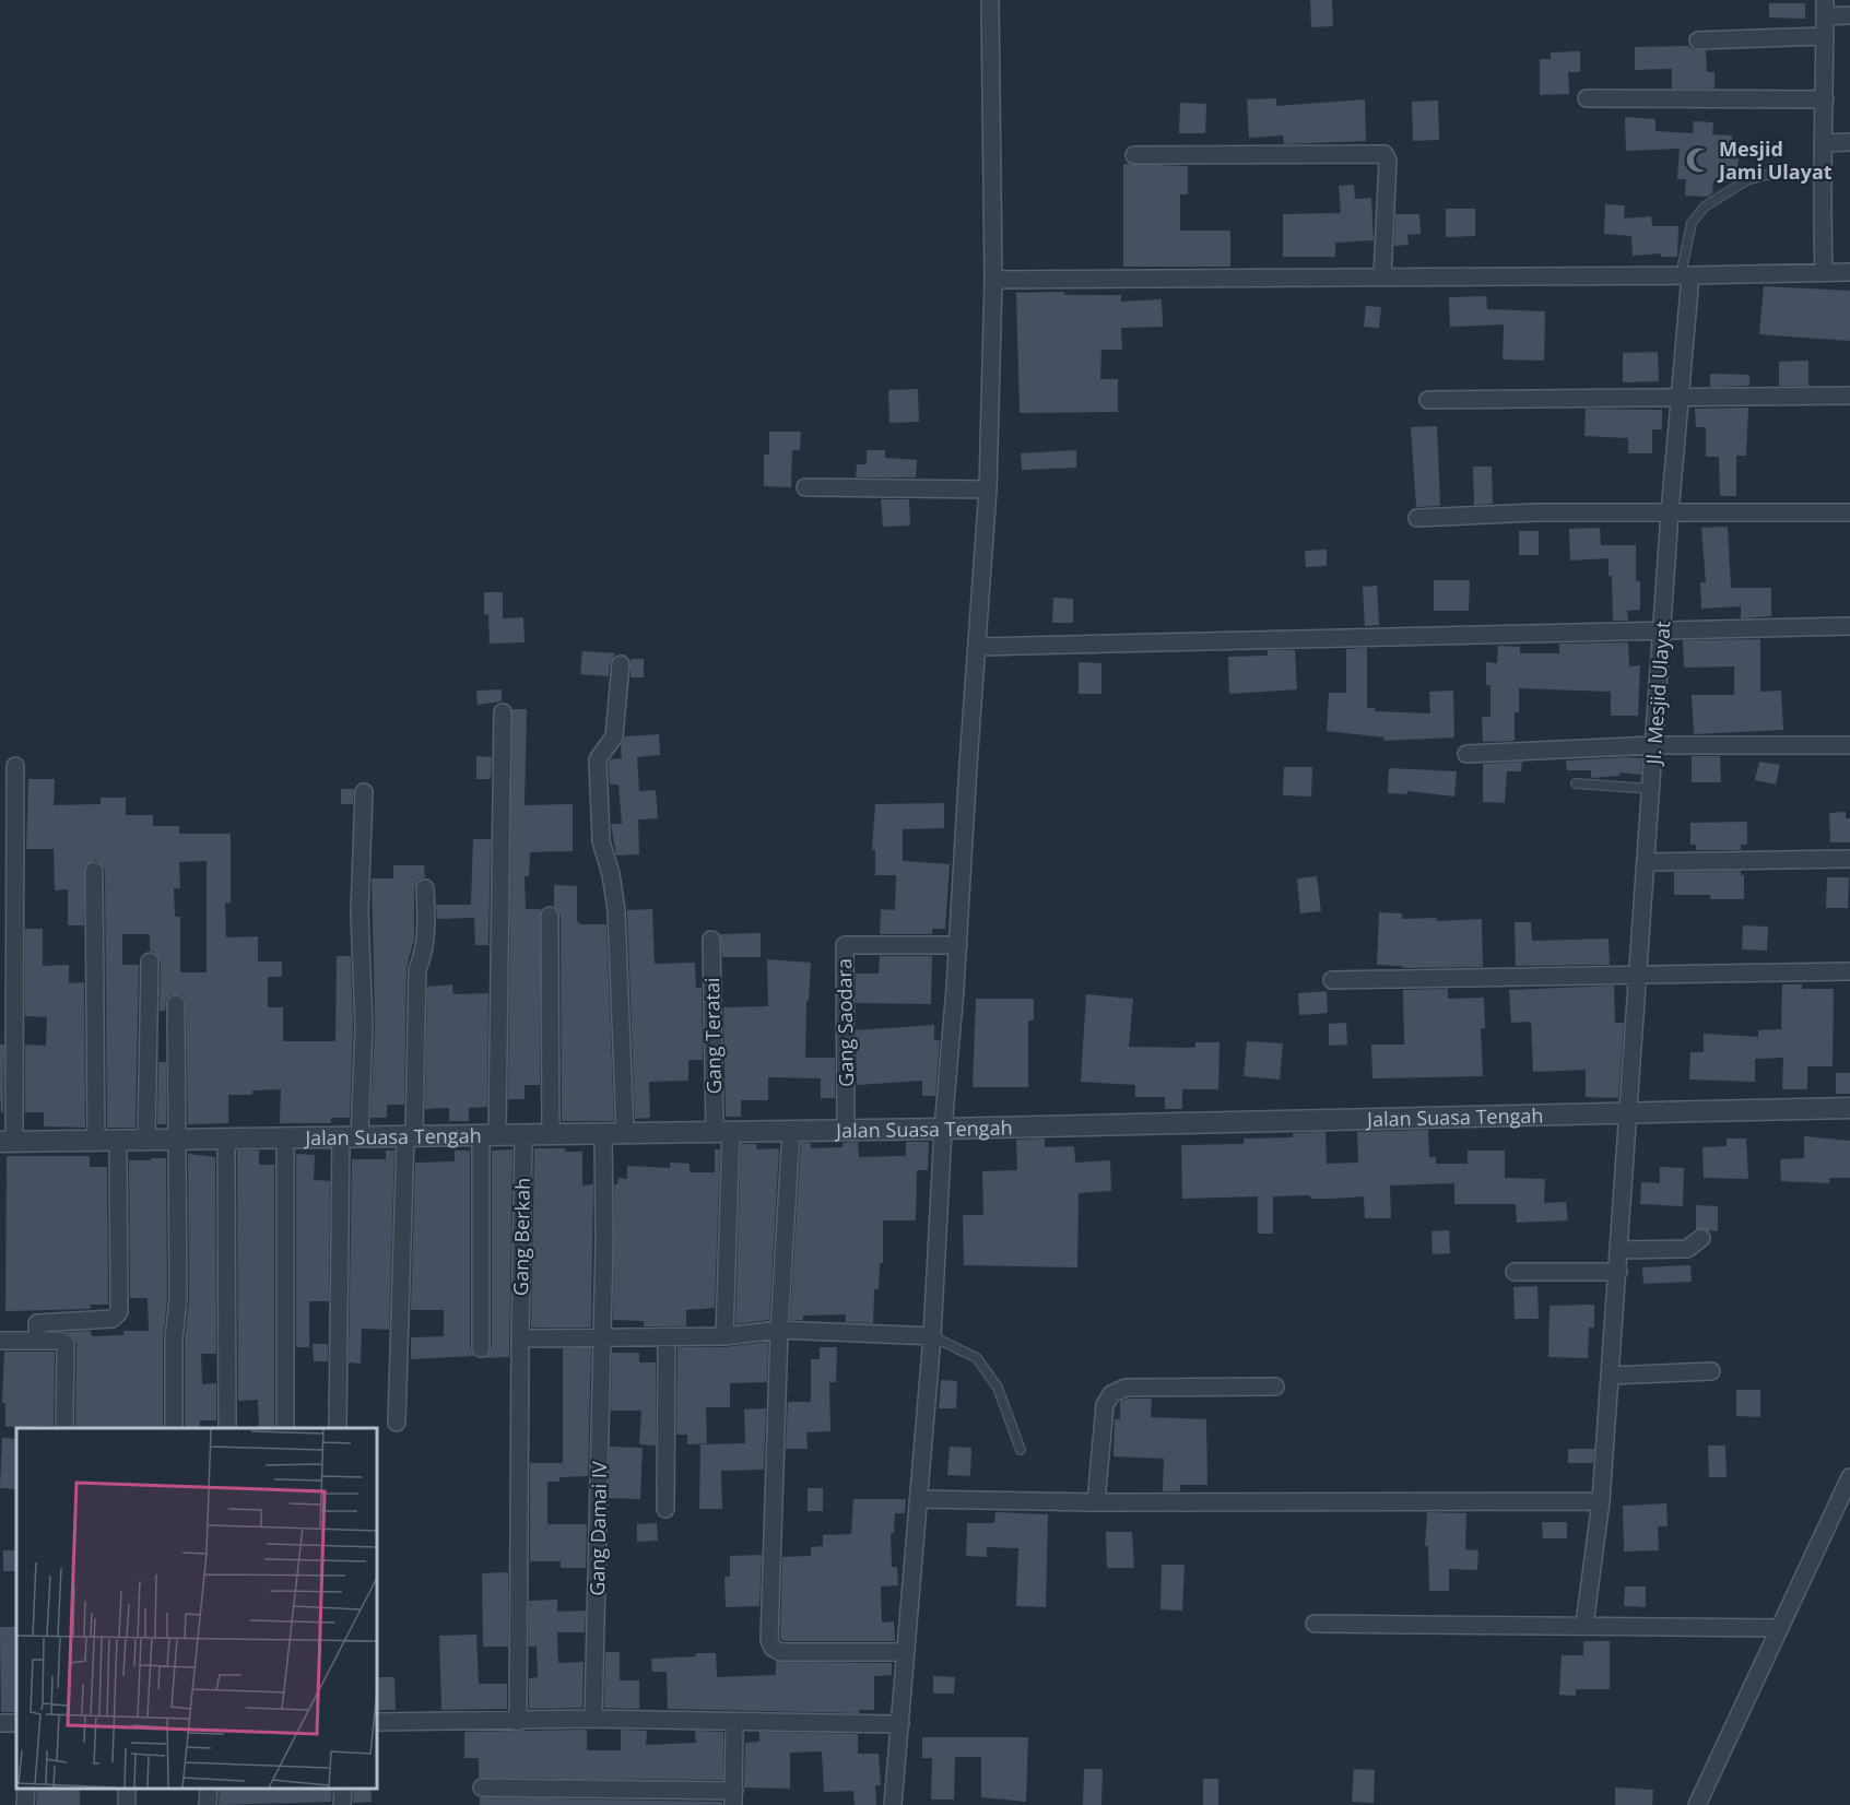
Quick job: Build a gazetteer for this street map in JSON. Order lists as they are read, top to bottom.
{
  "streets": {
    "street": [
      "Jl. Mesjid Ulayat",
      "Gang Saodara",
      "Gang Teratai",
      "Jalan Suasa Tengah",
      "Gang Berkah",
      "Gang Damai IV"
    ]
  },
  "crossings": [
    ["Jl. Mesjid Ulayat", "Jalan Suasa Tengah"],
    ["Gang Saodara", "Jalan Suasa Tengah"],
    ["Gang Teratai", "Jalan Suasa Tengah"],
    ["Jalan Suasa Tengah", "Gang Berkah"],
    ["Jalan Suasa Tengah", "Gang Damai IV"]
  ],
  "places": {
    "mosque": ["Mesjid Jami Ulayat"]
  }
}
